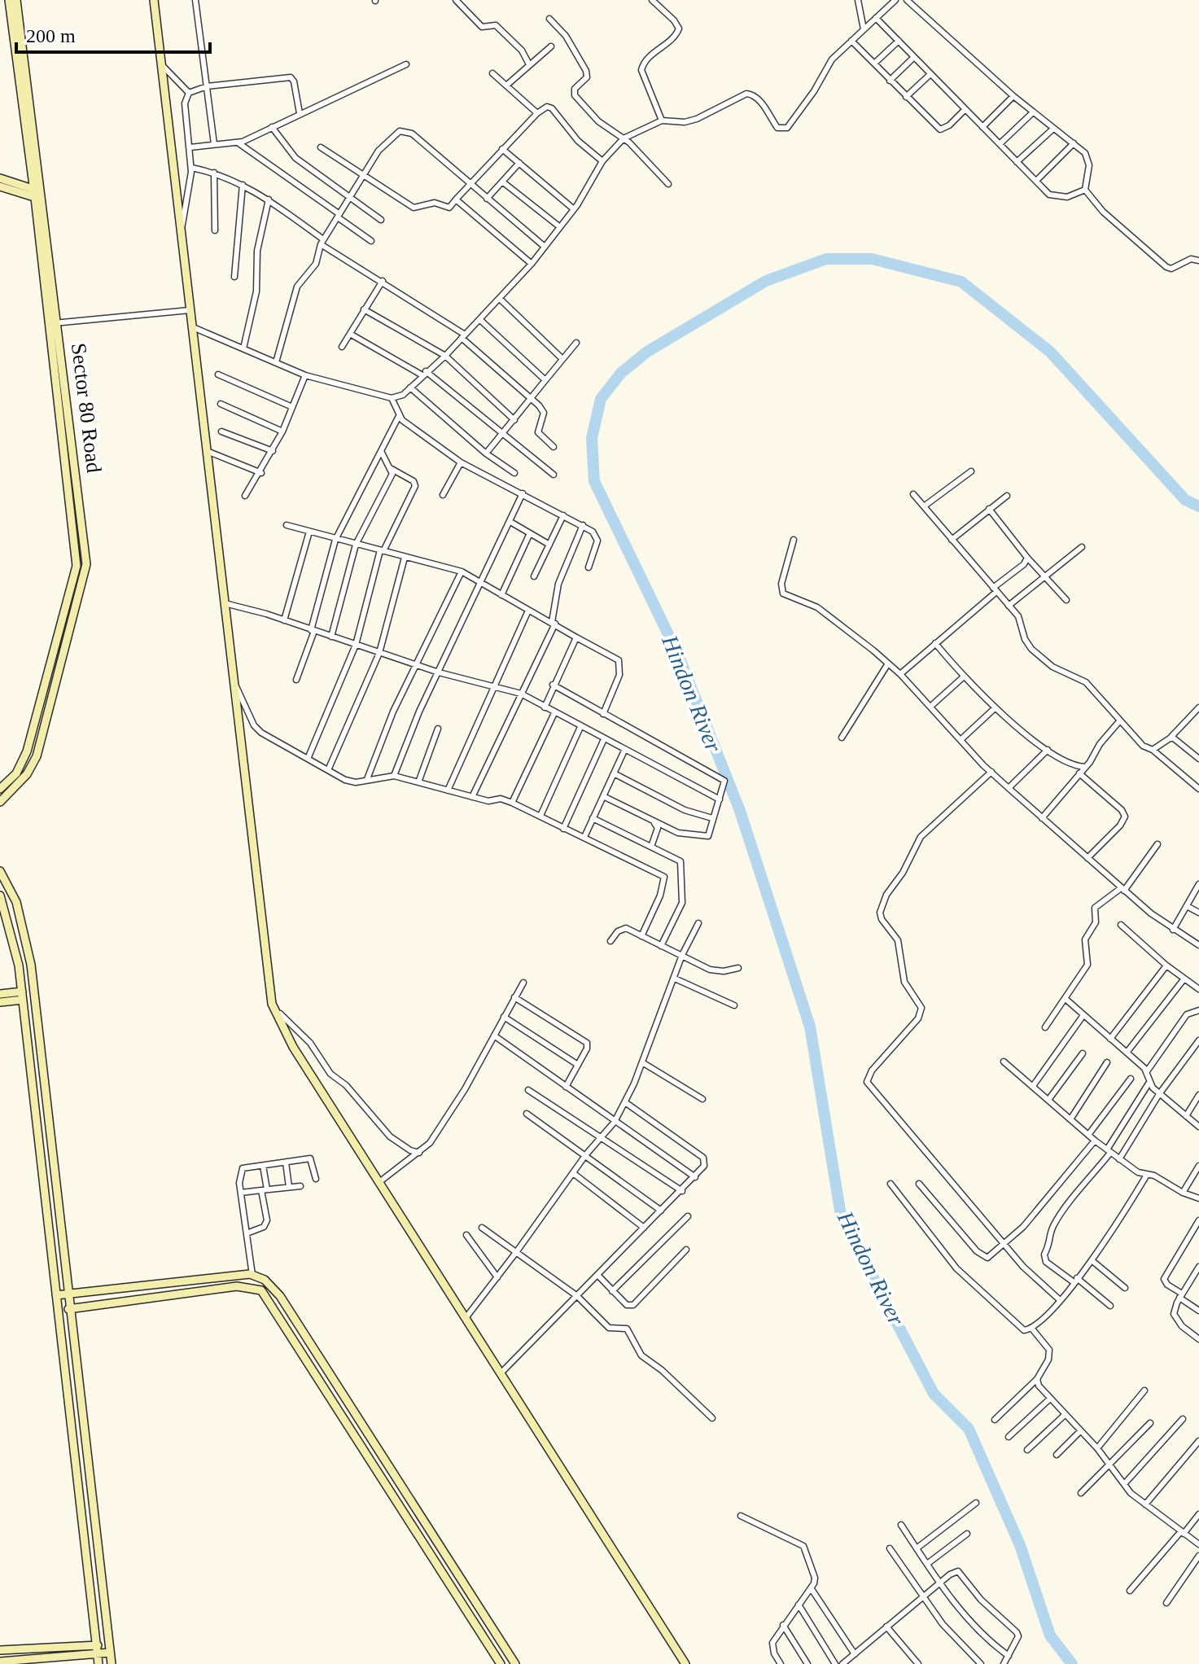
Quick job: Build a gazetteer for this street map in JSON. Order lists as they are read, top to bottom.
{
  "streets": {
    "street": ["Sector 80 Road"]
  },
  "water": ["Hindon River"],
  "scale_bar": "200 m"
}
